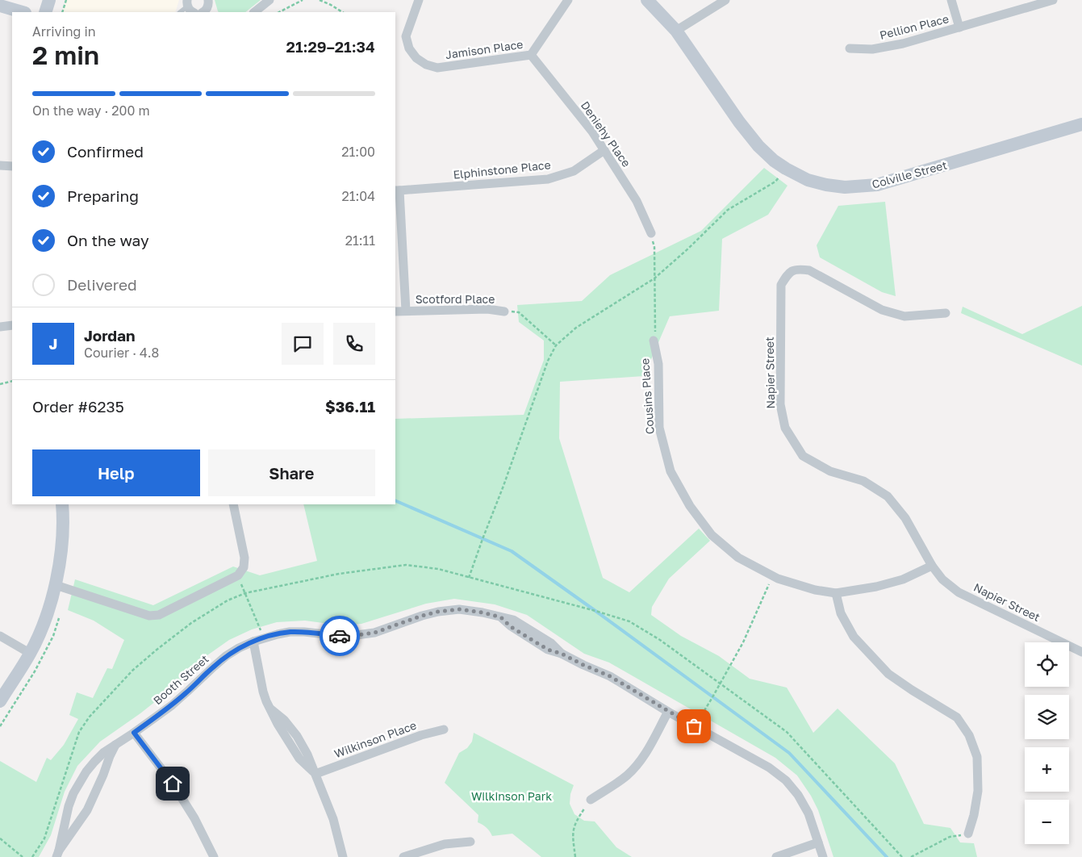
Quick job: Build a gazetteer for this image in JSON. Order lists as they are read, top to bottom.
{
  "streets": {
    "street": [
      "Pellion Place",
      "Jamison Place",
      "Deniehy Place",
      "Elphinstone Place",
      "Colville Street",
      "Scotford Place",
      "Napier Street",
      "Cousins Place",
      "Booth Street",
      "Wilkinson Place"
    ]
  },
  "crossings": [
    ["Jamison Place", "Deniehy Place"],
    ["Deniehy Place", "Elphinstone Place"],
    ["Elphinstone Place", "Scotford Place"],
    ["Napier Street", "Cousins Place"]
  ],
  "parks": ["Wilkinson Park"],
  "page": {
    "heading": ["2 min", "Arriving in", "21:29–21:34"],
    "panel": [
      "Jordan",
      "Courier · 4.8",
      "Order #6235",
      "$36.11"
    ],
    "bar": "On the way · 200 m",
    "list": [
      ["Confirmed", "21:00"],
      ["Preparing", "21:04"],
      ["On the way", "21:11"],
      "Delivered"
    ],
    "round": "J",
    "buttons": ["Help", "Share"],
    "map_buttons": ["+", "−"]
  }
}
